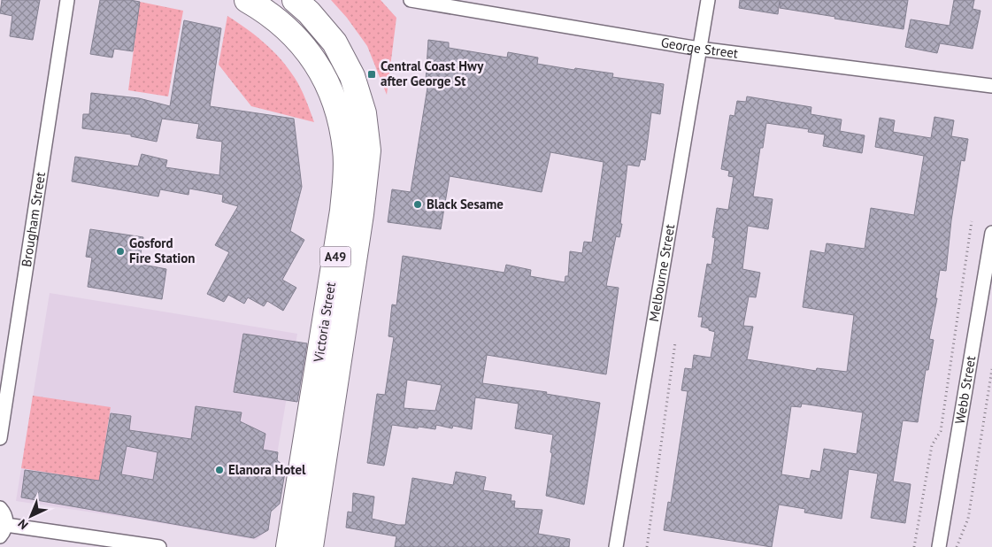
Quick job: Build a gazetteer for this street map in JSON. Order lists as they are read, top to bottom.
{
  "streets": {
    "highway": ["A49", "Victoria Street"],
    "street": [
      "George Street",
      "Brougham Street",
      "Melbourne Street",
      "Webb Street"
    ]
  },
  "crossings": [
    ["George Street", "Melbourne Street"]
  ],
  "places": {
    "transit": ["Central Coast Hwy after George St"],
    "other": ["Black Sesame", "Gosford Fire Station", "Elanora Hotel"]
  },
  "north": "bottom left"
}
